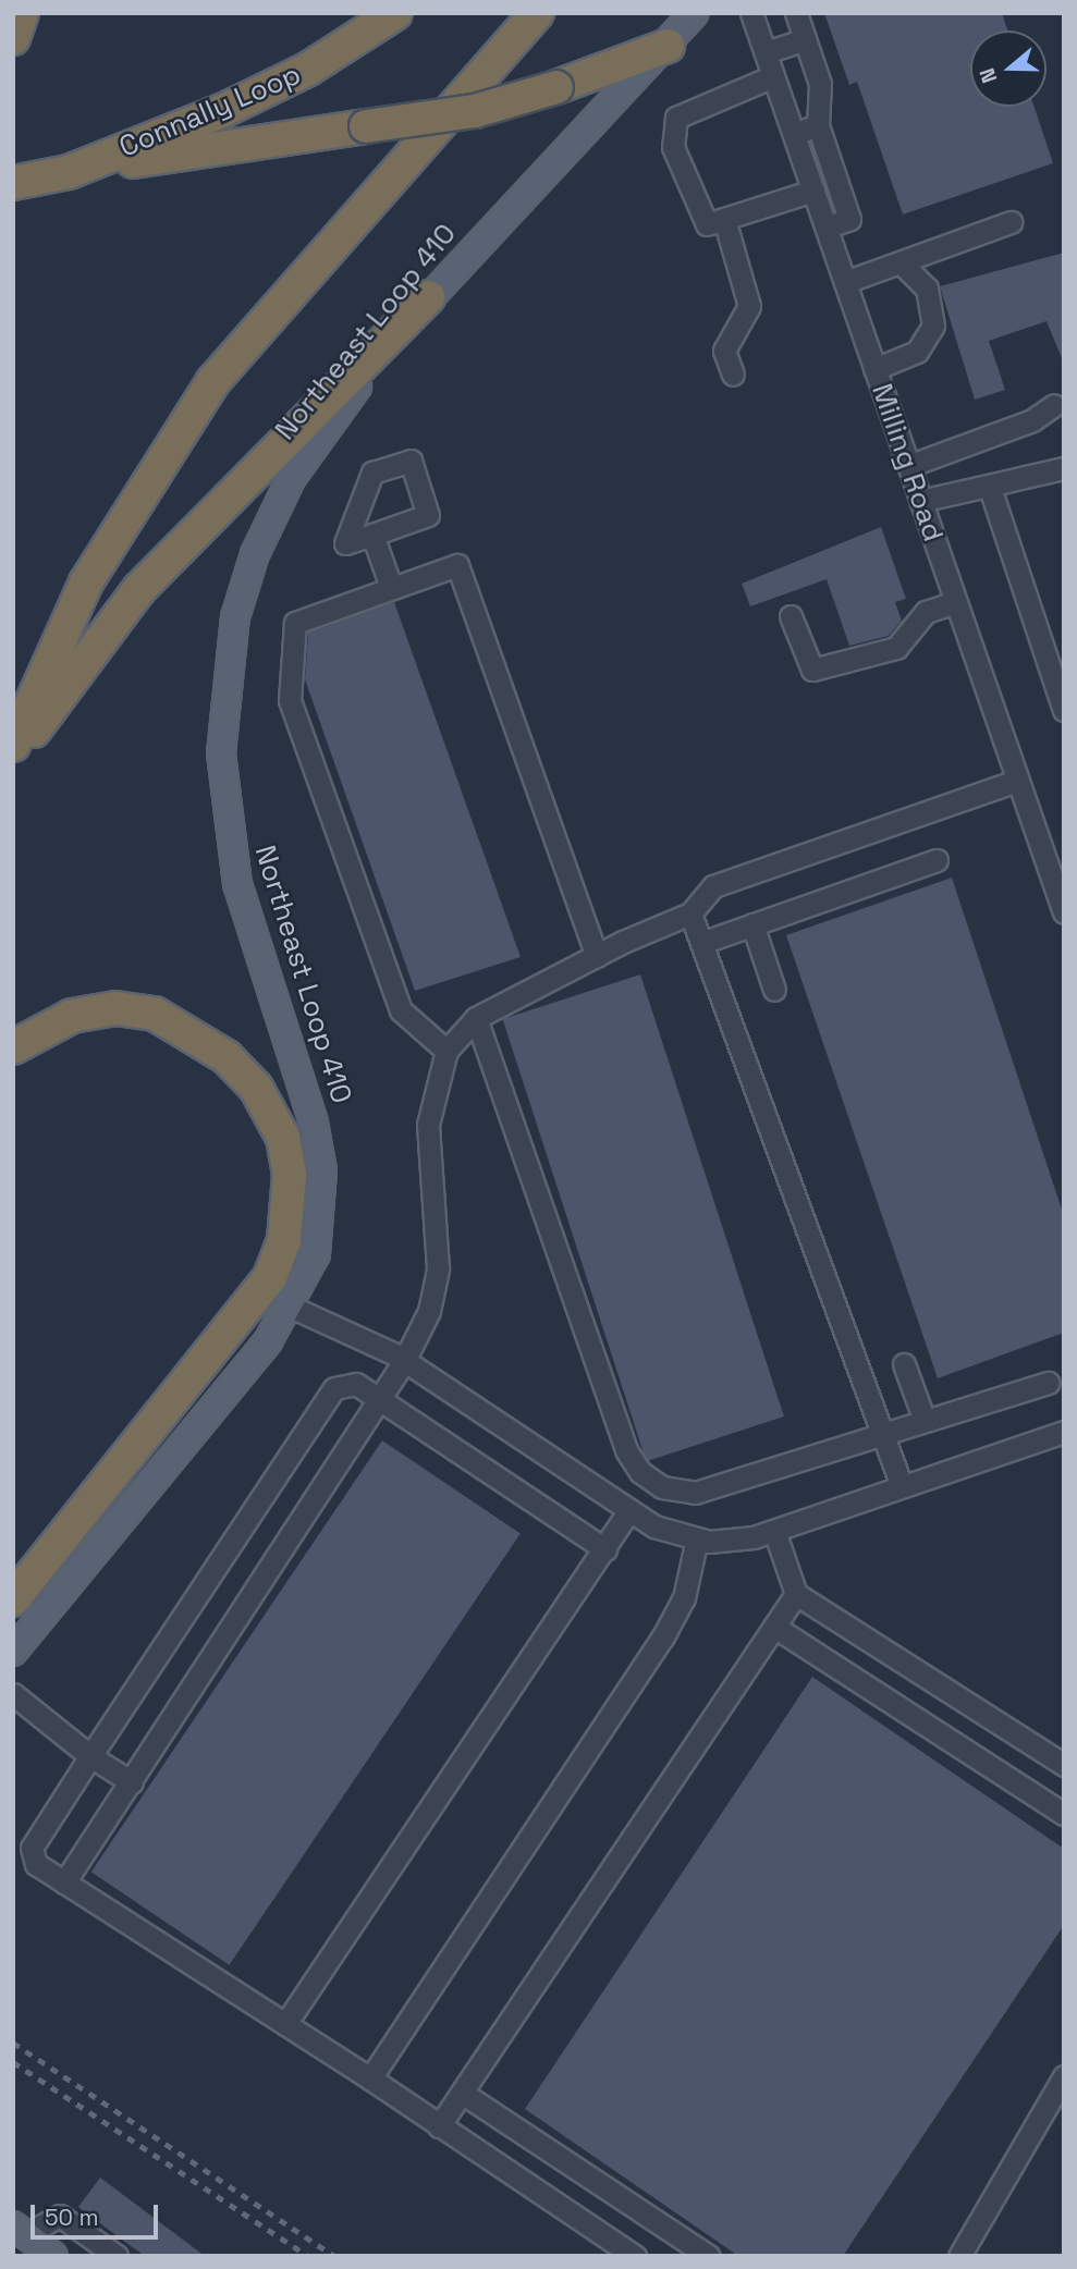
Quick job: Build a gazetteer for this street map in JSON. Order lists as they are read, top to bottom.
{
  "streets": {
    "highway": ["Connally Loop"],
    "main road": ["Northeast Loop 410"],
    "street": ["Milling Road"]
  },
  "scale_bar": "50 m",
  "north": "left"
}
